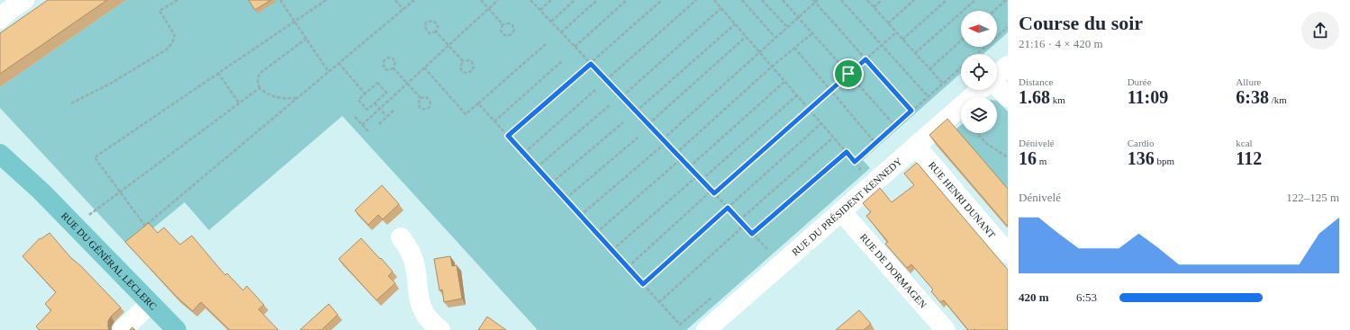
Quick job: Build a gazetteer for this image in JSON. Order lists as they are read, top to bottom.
{
  "streets": {
    "main road": ["RUE DU GÉNÉRAL LECLERC"],
    "street": ["RUE HENRI DUNANT", "RUE DU PRÉSIDENT KENNEDY", "RUE DE DORMAGEN"]
  },
  "crossings": [
    ["RUE HENRI DUNANT", "RUE DU PRÉSIDENT KENNEDY"],
    ["RUE DU PRÉSIDENT KENNEDY", "RUE DE DORMAGEN"]
  ],
  "north": "left",
  "page": {
    "heading": ["Course du soir", "21:16 · 4 × 420 m"],
    "stats": [
      ["Distance", "1.68 km"],
      ["Durée", "11:09"],
      ["Allure", "6:38 /km"],
      ["Dénivelé", "16 m"],
      ["Cardio", "136 bpm"],
      ["kcal", "112"]
    ],
    "chart": ["Dénivelé", "122–125 m"],
    "list": [
      {
        "name": "420 m",
        "note": "6:53"
      }
    ]
  }
}
